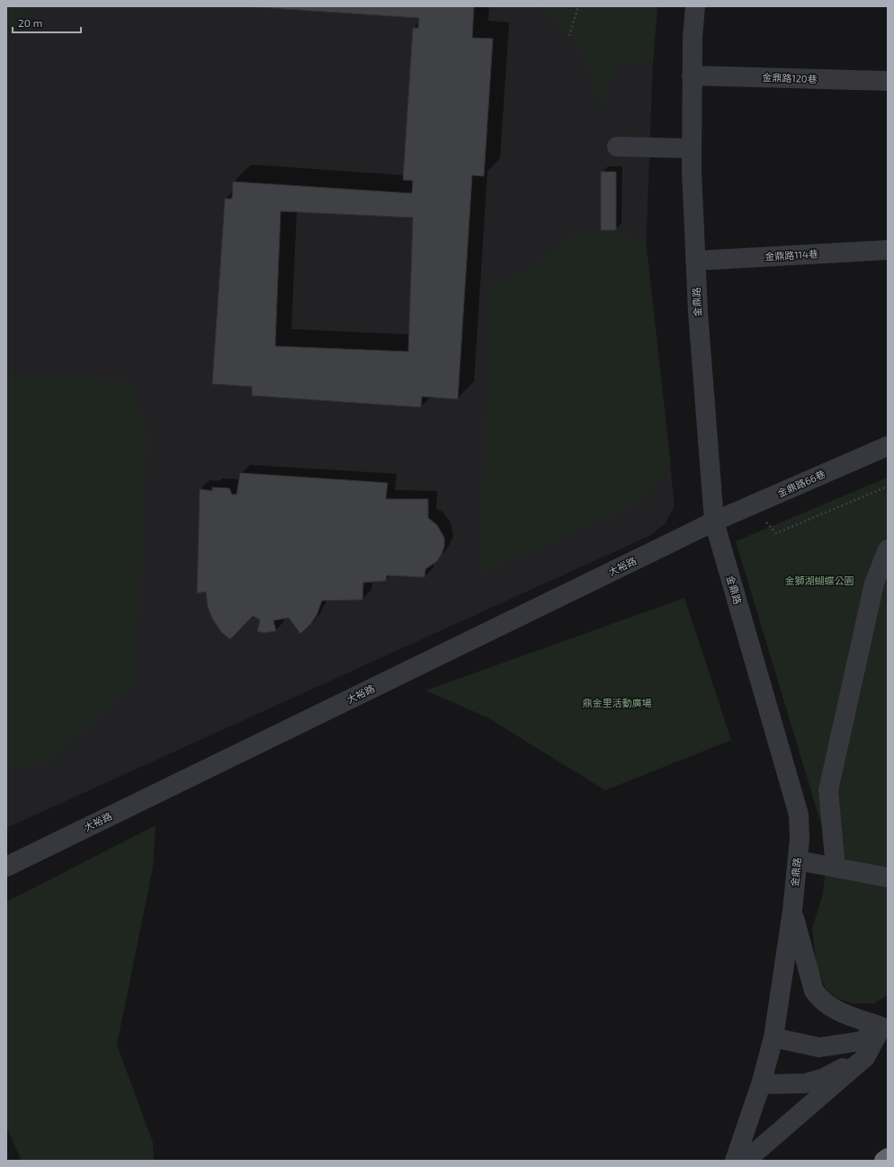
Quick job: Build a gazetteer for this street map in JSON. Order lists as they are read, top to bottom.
{
  "streets": {
    "street": [
      "金鼎路120巷",
      "金鼎路114巷",
      "金鼎路",
      "金鼎路66巷",
      "大裕路"
    ]
  },
  "crossings": [
    ["金鼎路120巷", "金鼎路"],
    ["金鼎路114巷", "金鼎路"],
    ["金鼎路", "金鼎路66巷"],
    ["金鼎路", "大裕路"],
    ["金鼎路66巷", "大裕路"]
  ],
  "parks": ["金獅湖蝴蝶公園", "鼎金里活動廣場"],
  "scale_bar": "20 m"
}
